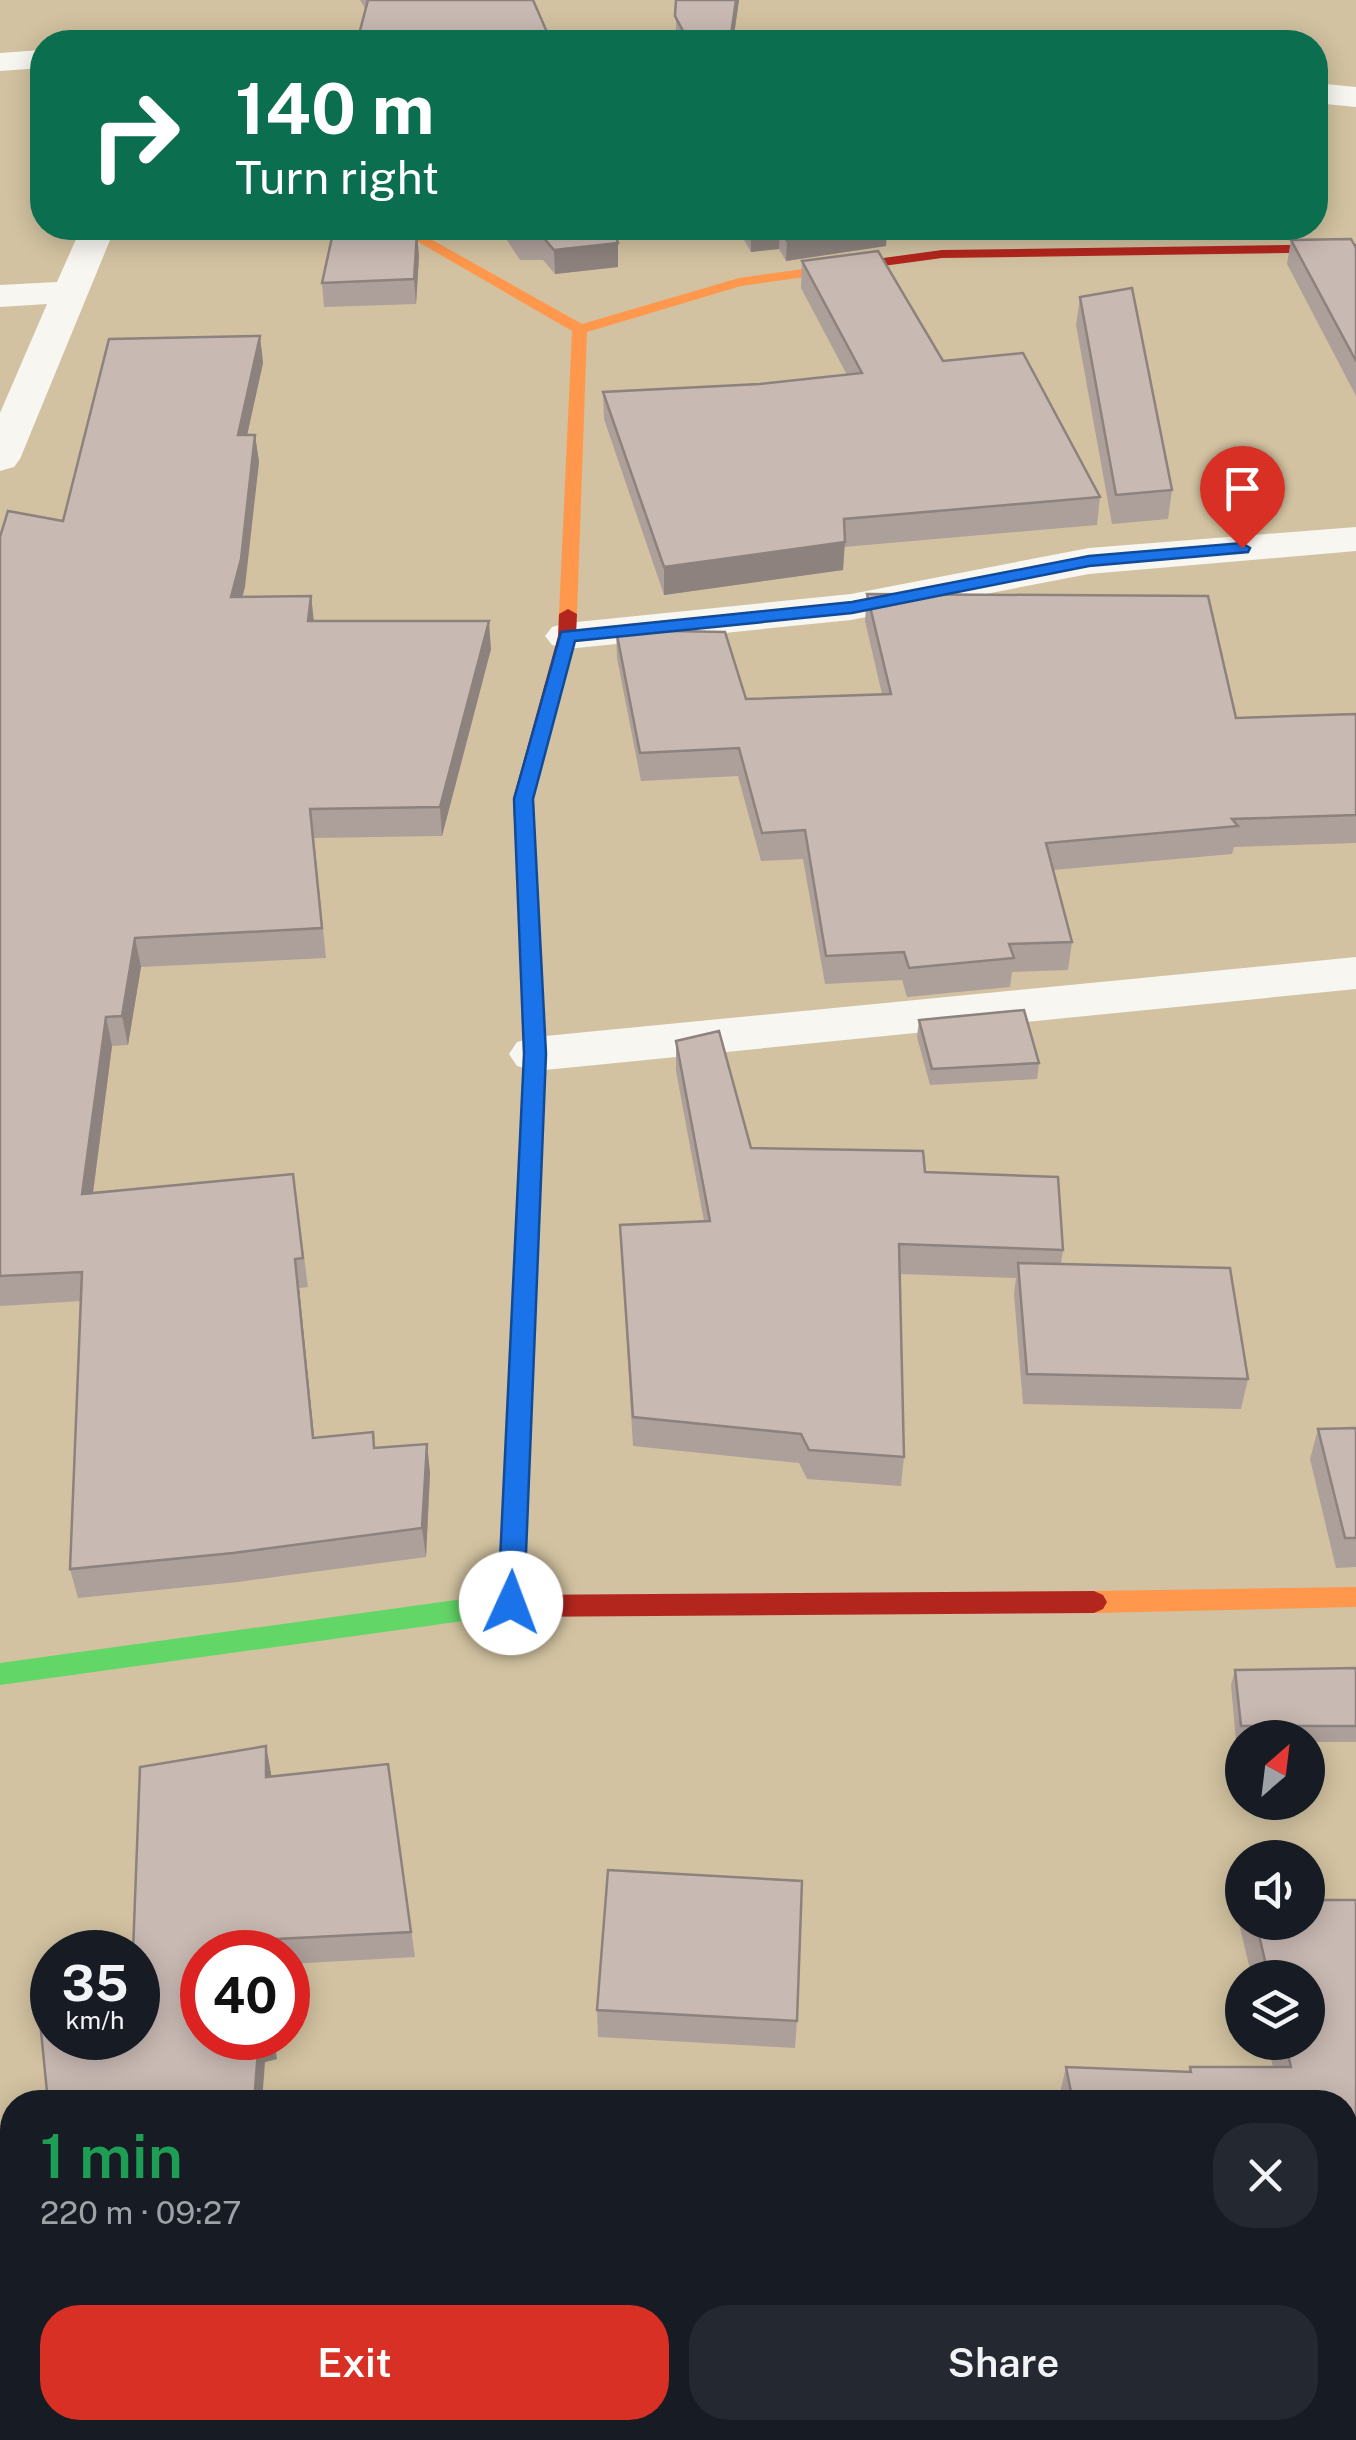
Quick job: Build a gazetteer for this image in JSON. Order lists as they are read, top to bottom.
{
  "north": "top right",
  "page": {
    "turn": ["140 m", "Turn right"],
    "speed": "35 km/h",
    "limit": "40",
    "heading": ["1 min", "220 m · 09:27"],
    "buttons": ["Exit", "Share"]
  }
}
